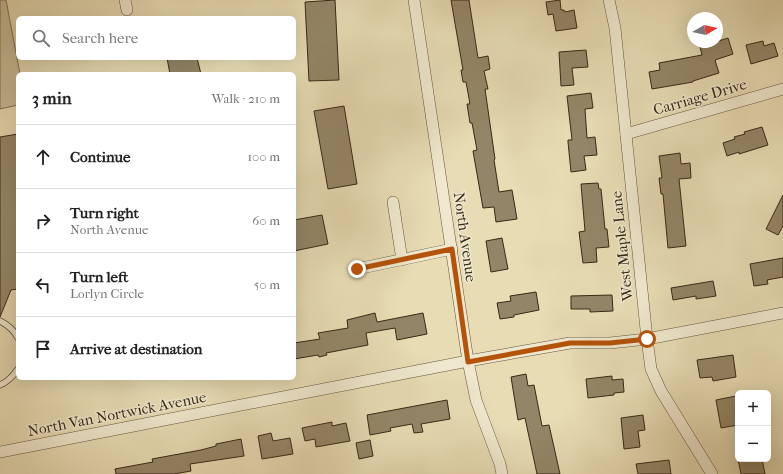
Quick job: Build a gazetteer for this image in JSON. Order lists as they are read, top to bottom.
{
  "streets": {
    "street": [
      "Carriage Drive",
      "North Avenue",
      "West Maple Lane",
      "North Van Nortwick Avenue"
    ]
  },
  "crossings": [
    ["Carriage Drive", "West Maple Lane"],
    ["North Avenue", "North Van Nortwick Avenue"],
    ["West Maple Lane", "North Van Nortwick Avenue"]
  ],
  "north": "right",
  "page": {
    "search": "Search here",
    "heading": ["3 min", "Walk · 210 m"],
    "list": [
      ["Continue", "100 m"],
      ["Turn right", "North Avenue", "60 m"],
      ["Turn left", "Lorlyn Circle", "50 m"],
      "Arrive at destination"
    ],
    "map_buttons": ["+", "−"]
  }
}
